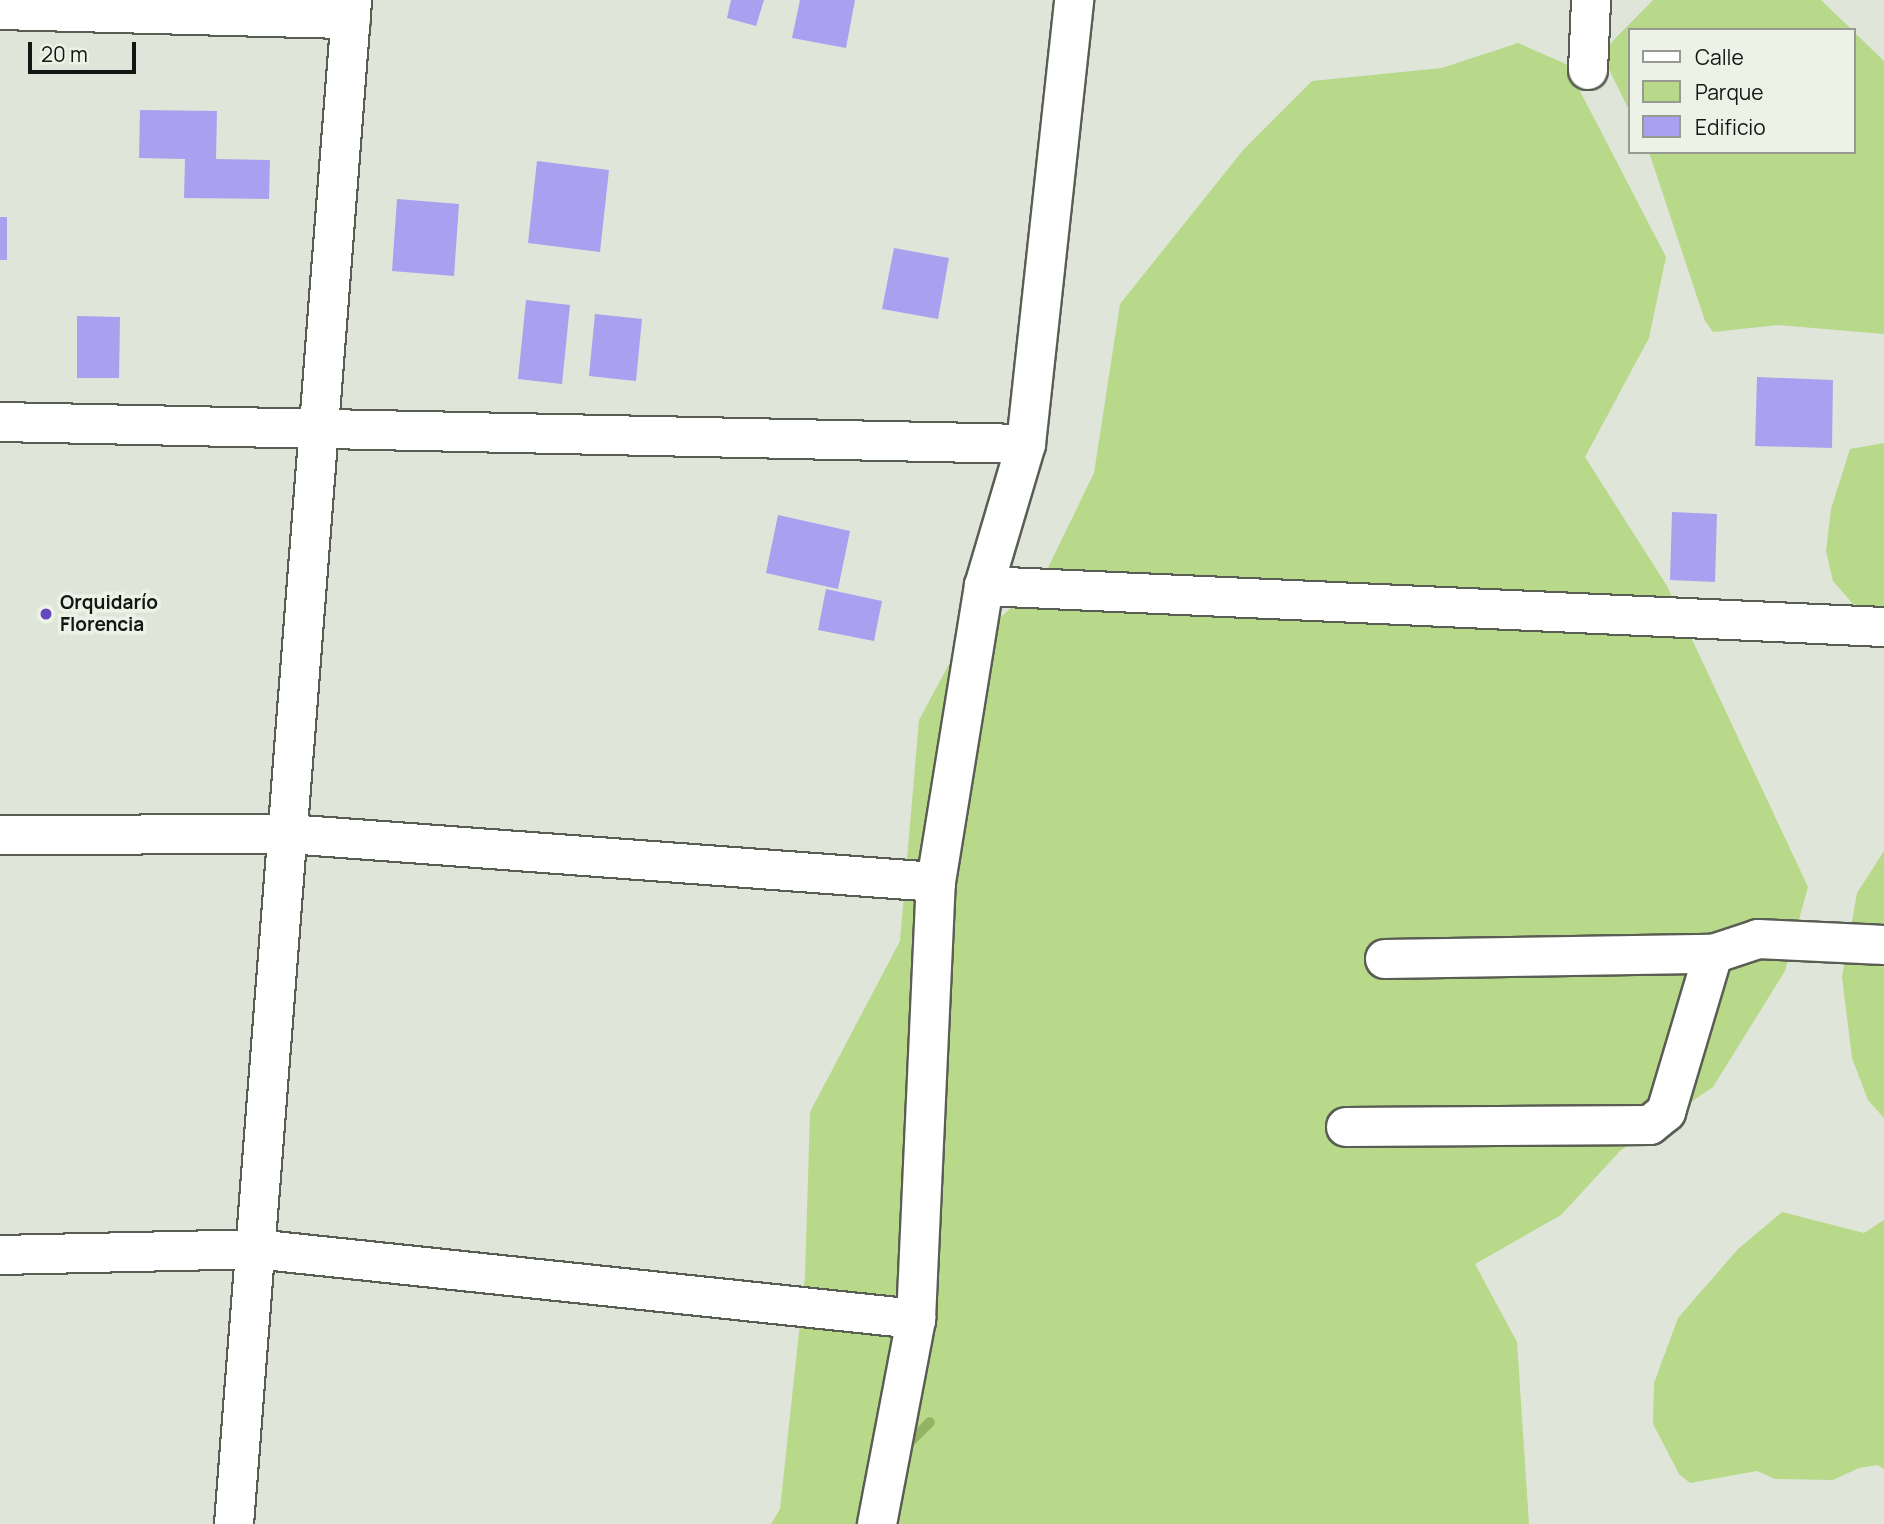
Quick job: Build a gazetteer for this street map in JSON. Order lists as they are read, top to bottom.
{
  "places": ["Orquidarío Florencia"],
  "legend": ["Calle", "Parque", "Edificio"],
  "scale_bar": "20 m"
}
